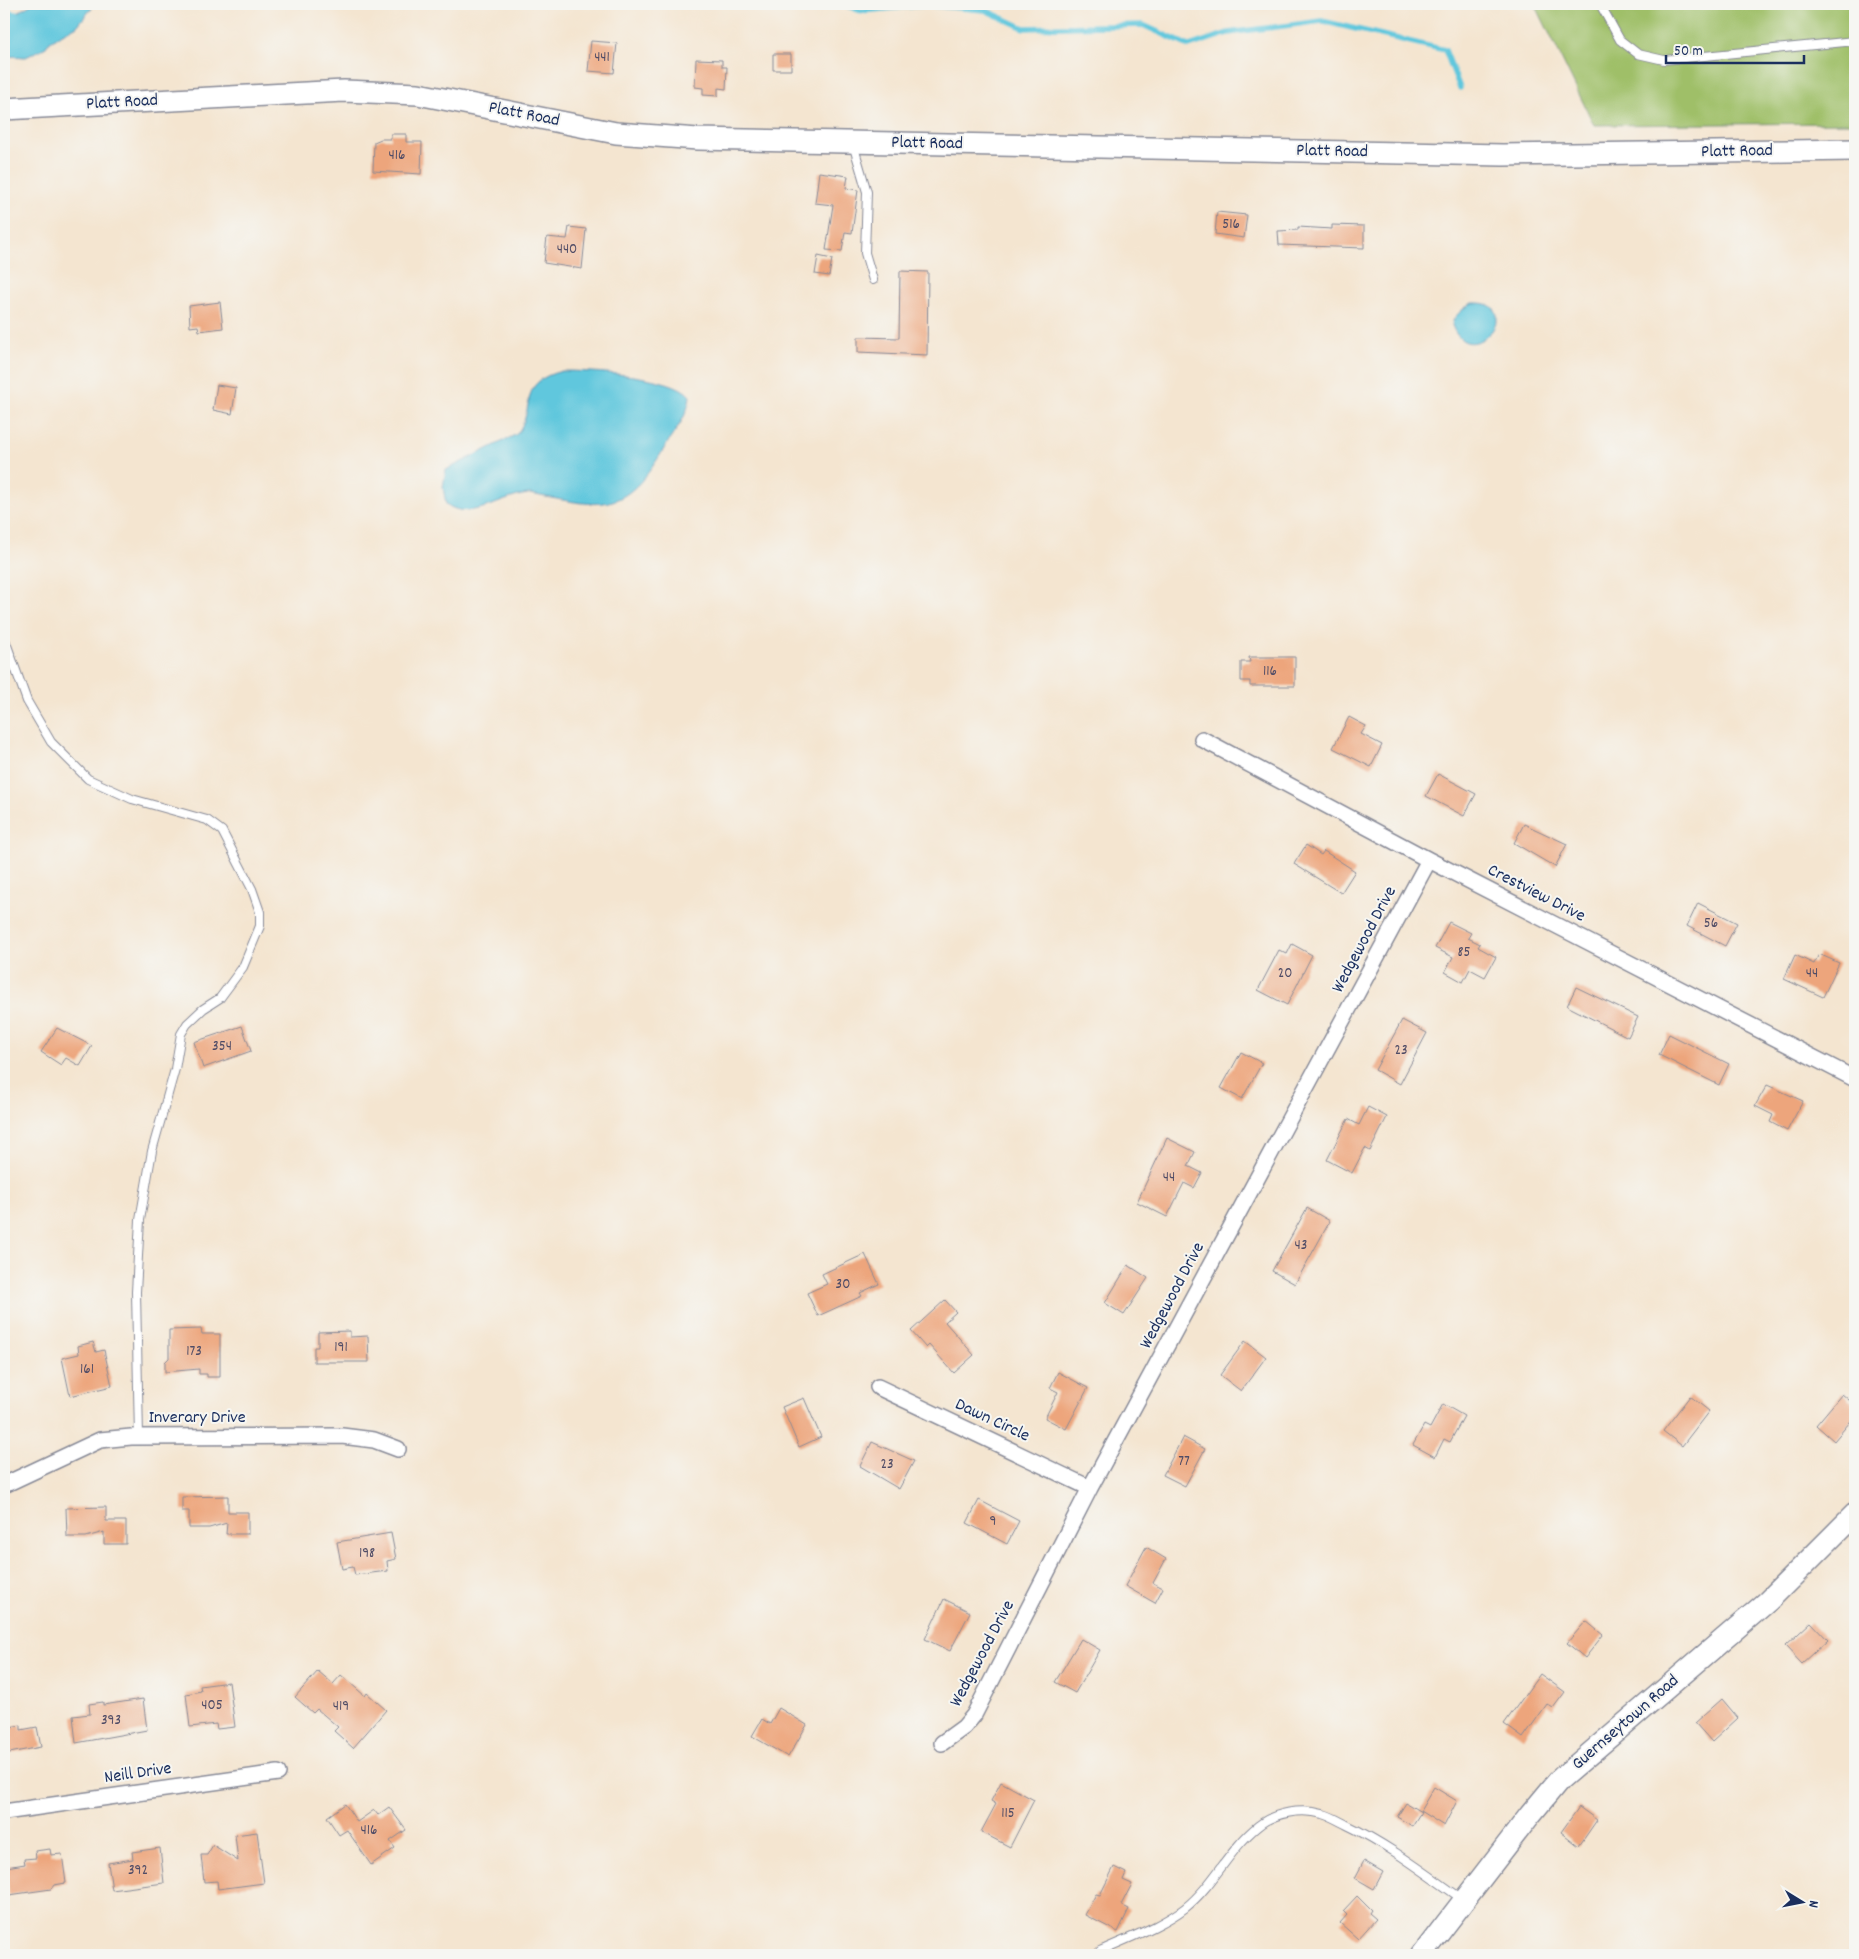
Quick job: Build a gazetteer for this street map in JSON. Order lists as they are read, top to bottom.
{
  "streets": {
    "street": [
      "Platt Road",
      "Crestview Drive",
      "Wedgewood Drive",
      "Inverary Drive",
      "Dawn Circle",
      "Guernseytown Road",
      "Neill Drive"
    ]
  },
  "crossings": [
    ["Crestview Drive", "Wedgewood Drive"],
    ["Wedgewood Drive", "Dawn Circle"]
  ],
  "house_numbers": [
    "441",
    "416",
    "516",
    "440",
    "116",
    "56",
    "85",
    "20",
    "44",
    "354",
    "23",
    "44",
    "43",
    "30",
    "191",
    "173",
    "161",
    "77",
    "23",
    "9",
    "198",
    "405",
    "419",
    "393",
    "115",
    "416",
    "392"
  ],
  "scale_bar": "50 m",
  "north": "right"
}
